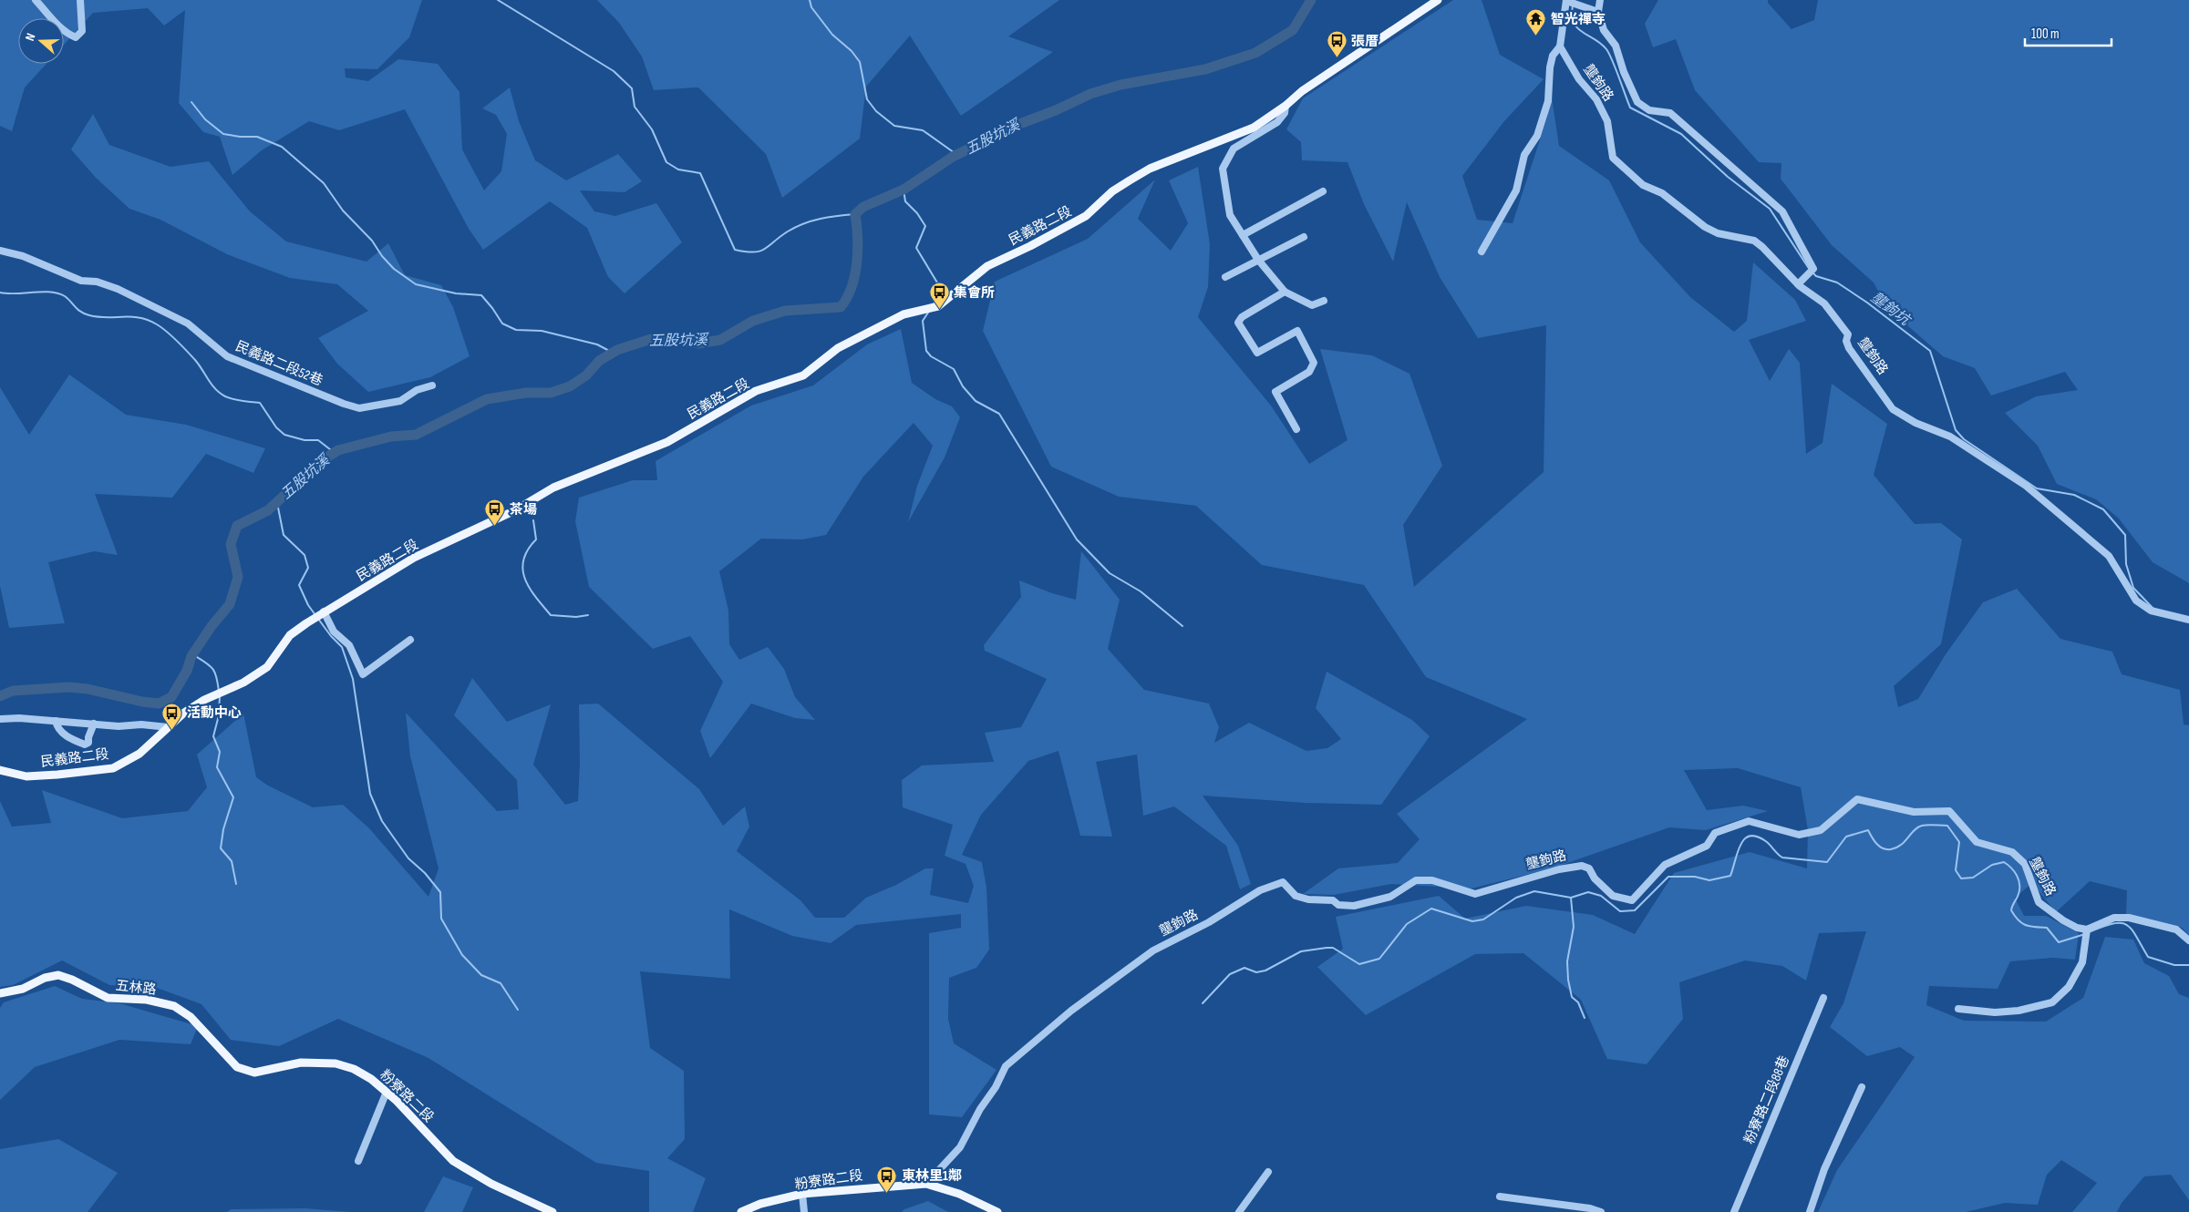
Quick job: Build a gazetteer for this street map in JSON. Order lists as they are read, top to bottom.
{
  "streets": {
    "main road": ["民義路二段", "五林路", "粉寮路二段"],
    "street": ["壟鉤路", "民義路二段52巷", "粉寮路二段88巷"]
  },
  "crossings": [
    ["壟鉤路", "粉寮路二段"],
    ["五林路", "粉寮路二段"]
  ],
  "water": ["五股坑溪", "壟鉤坑"],
  "places": {
    "temple": ["智光禪寺"],
    "bus stop": [
      "張厝",
      "集會所",
      "茶場",
      "活動中心",
      "東林里1鄰"
    ]
  },
  "scale_bar": "100 m",
  "north": "left"
}
